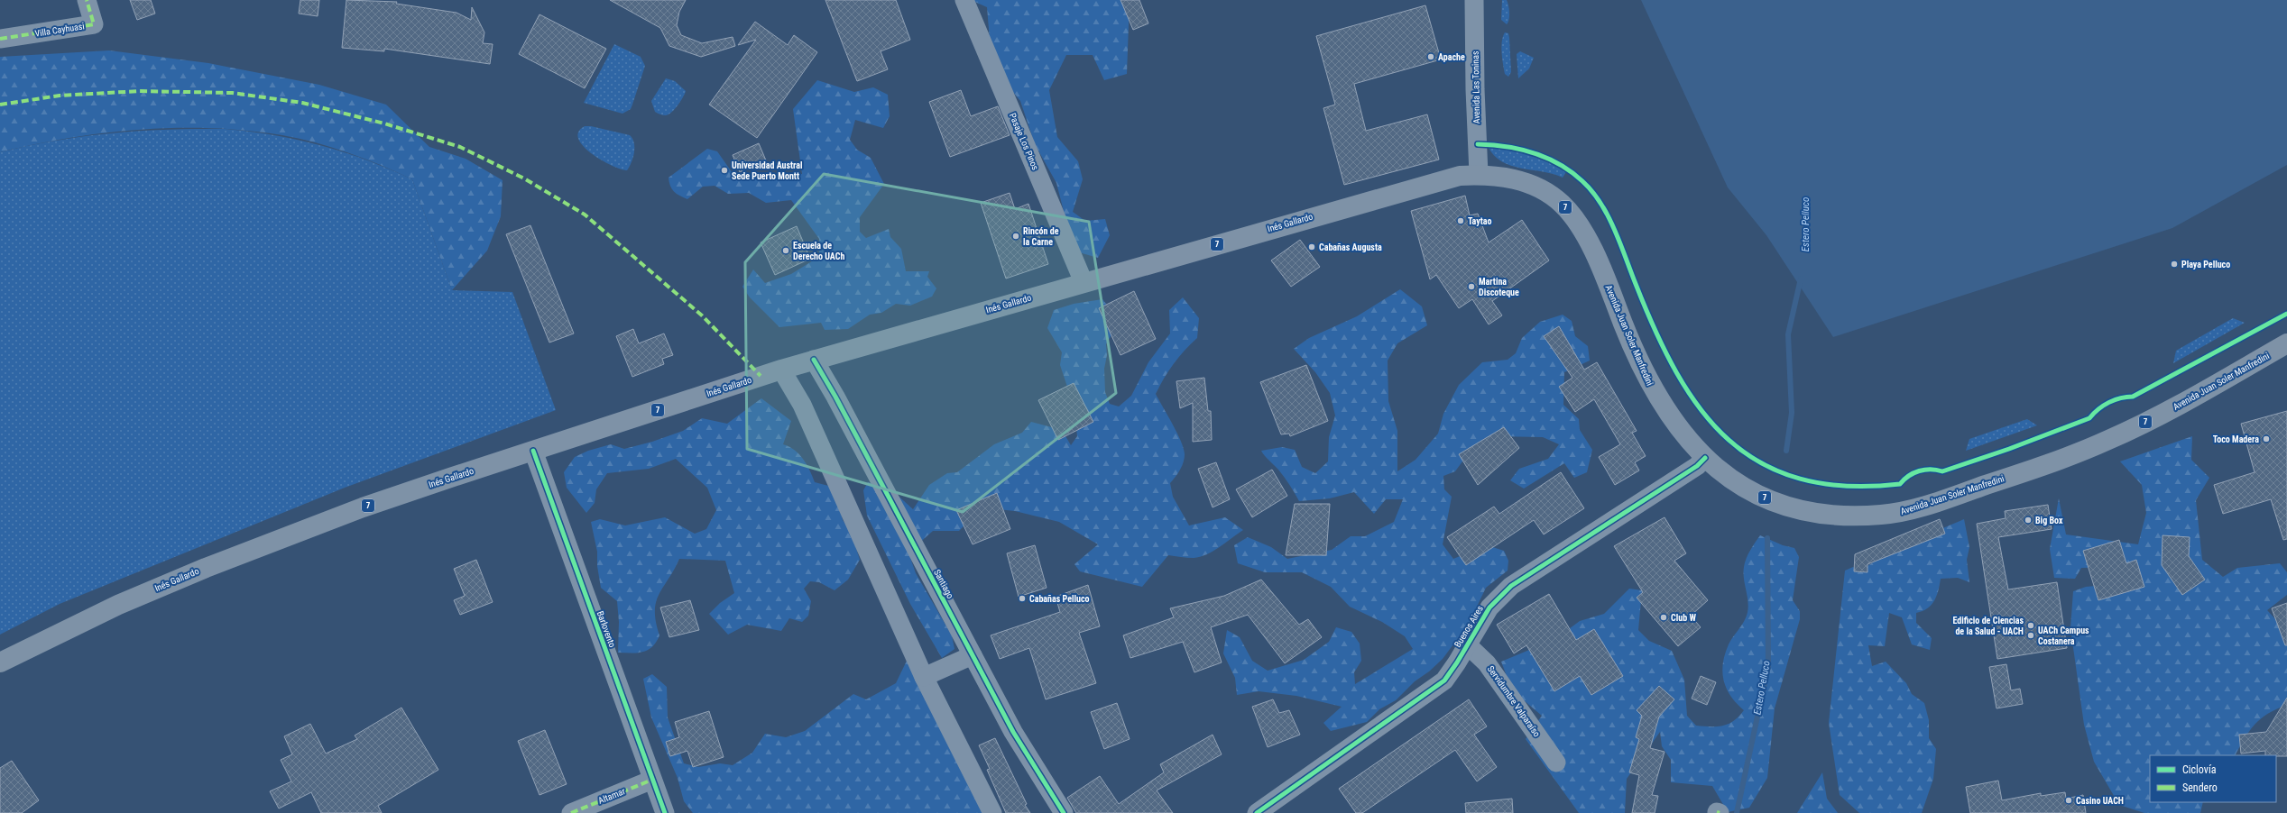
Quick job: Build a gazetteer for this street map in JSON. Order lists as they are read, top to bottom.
{
  "streets": {
    "highway": ["7", "Inés Gallardo", "Avenida Juan Soler Manfredini"],
    "street": [
      "Villa Cayhuasi",
      "Avenida Las Toninas",
      "Pasaje Los Pinos",
      "Santiago",
      "Buenos Aires",
      "Barlovento",
      "Servidumbre Valparaíso",
      "Altamar"
    ]
  },
  "crossings": [
    ["Avenida Las Toninas", "Inés Gallardo"],
    ["Avenida Las Toninas", "Avenida Juan Soler Manfredini"],
    ["Pasaje Los Pinos", "Inés Gallardo"],
    ["Inés Gallardo", "Avenida Juan Soler Manfredini"],
    ["Inés Gallardo", "Santiago"],
    ["Inés Gallardo", "Barlovento"],
    ["Avenida Juan Soler Manfredini", "Buenos Aires"],
    ["Buenos Aires", "Servidumbre Valparaíso"],
    ["Barlovento", "Altamar"]
  ],
  "water": ["Estero Pelluco"],
  "places": [
    "Apache",
    "Universidad Austral Sede Puerto Montt",
    "Taytao",
    "Rincón de la Carne",
    "Cabañas Augusta",
    "Escuela de Derecho UACh",
    "Playa Pelluco",
    "Martina Discoteque",
    "Toco Madera",
    "Big Box",
    "Cabañas Pelluco",
    "Club W",
    "Edificio de Ciencias de la Salud - UACH",
    "UACh Campus Costanera",
    "Casino UACH"
  ],
  "legend": ["Ciclovía", "Sendero"]
}
